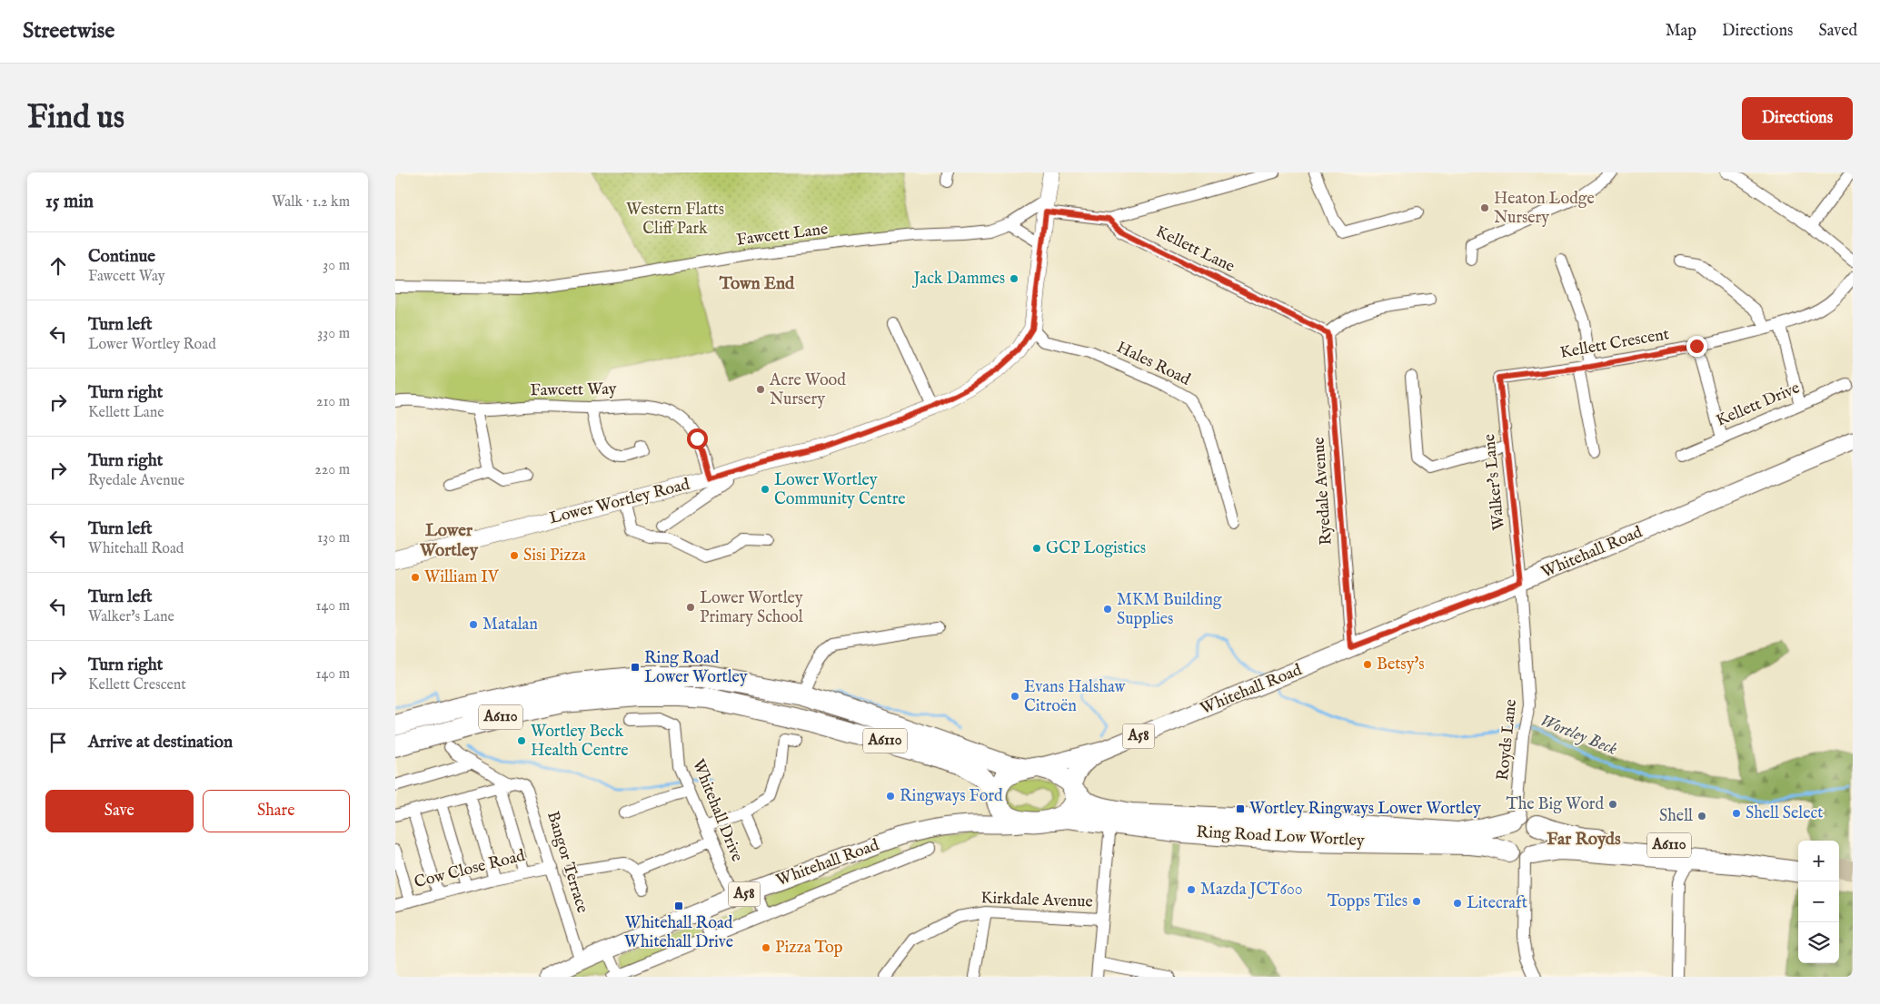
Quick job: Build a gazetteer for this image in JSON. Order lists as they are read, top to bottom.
{
  "streets": {
    "highway": ["A6110", "Ring Road Low Wortley"],
    "main road": ["Whitehall Road", "A58"],
    "street": [
      "Fawcett Lane",
      "Kellett Lane",
      "Kellett Crescent",
      "Hales Road",
      "Fawcett Way",
      "Kellett Drive",
      "Walker's Lane",
      "Ryedale Avenue",
      "Lower Wortley Road",
      "Royds Lane",
      "Whitehall Drive",
      "Bangor Terrace",
      "Cow Close Road",
      "Kirkdale Avenue"
    ]
  },
  "crossings": [
    ["Fawcett Lane", "Lower Wortley Road"],
    ["Kellett Lane", "Ryedale Avenue"],
    ["Kellett Crescent", "Walker's Lane"],
    ["Hales Road", "Lower Wortley Road"],
    ["Fawcett Way", "Lower Wortley Road"],
    ["Walker's Lane", "Whitehall Road"],
    ["Walker's Lane", "Royds Lane"],
    ["Ryedale Avenue", "Whitehall Road"],
    ["Whitehall Road", "A6110"],
    ["Whitehall Road", "Royds Lane"],
    ["Whitehall Road", "Whitehall Drive"],
    ["Whitehall Road", "Ring Road Low Wortley"],
    ["Whitehall Road", "Bangor Terrace"],
    ["A6110", "Royds Lane"],
    ["A6110", "Ring Road Low Wortley"],
    ["Royds Lane", "Ring Road Low Wortley"],
    ["Bangor Terrace", "Cow Close Road"]
  ],
  "districts": ["Town End", "Lower Wortley", "Far Royds"],
  "water": ["Wortley Beck"],
  "parks": ["Western Flatts Cliff Park"],
  "places": {
    "other": [
      "Heaton Lodge Nursery",
      "Jack Dammes",
      "Acre Wood Nursery",
      "Lower Wortley Community Centre",
      "GCP Logistics",
      "Sisi Pizza",
      "William IV",
      "Lower Wortley Primary School",
      "MKM Building Supplies",
      "Matalan",
      "Betsy's",
      "Evans Halshaw Citroën",
      "Wortley Beck Health Centre",
      "Ringways Ford",
      "The Big Word",
      "Shell Select",
      "Shell",
      "Mazda JCT600",
      "Topps Tiles",
      "Litecraft",
      "Pizza Top"
    ],
    "transit": ["Ring Road Lower Wortley", "Wortley Ringways Lower Wortley", "Whitehall Road Whitehall Drive"]
  },
  "page": {
    "header": "Streetwise",
    "nav": ["Map", "Directions", "Saved"],
    "buttons": [
      "Directions",
      ["Save", "Share"]
    ],
    "title": "Find us",
    "heading": ["15 min", "Walk · 1.2 km"],
    "list": [
      ["Continue", "Fawcett Way", "30 m"],
      ["Turn left", "Lower Wortley Road", "330 m"],
      ["Turn right", "Kellett Lane", "210 m"],
      ["Turn right", "Ryedale Avenue", "220 m"],
      ["Turn left", "Whitehall Road", "130 m"],
      ["Turn left", "Walker's Lane", "140 m"],
      ["Turn right", "Kellett Crescent", "140 m"],
      "Arrive at destination"
    ],
    "map_buttons": ["+", "−"]
  }
}
